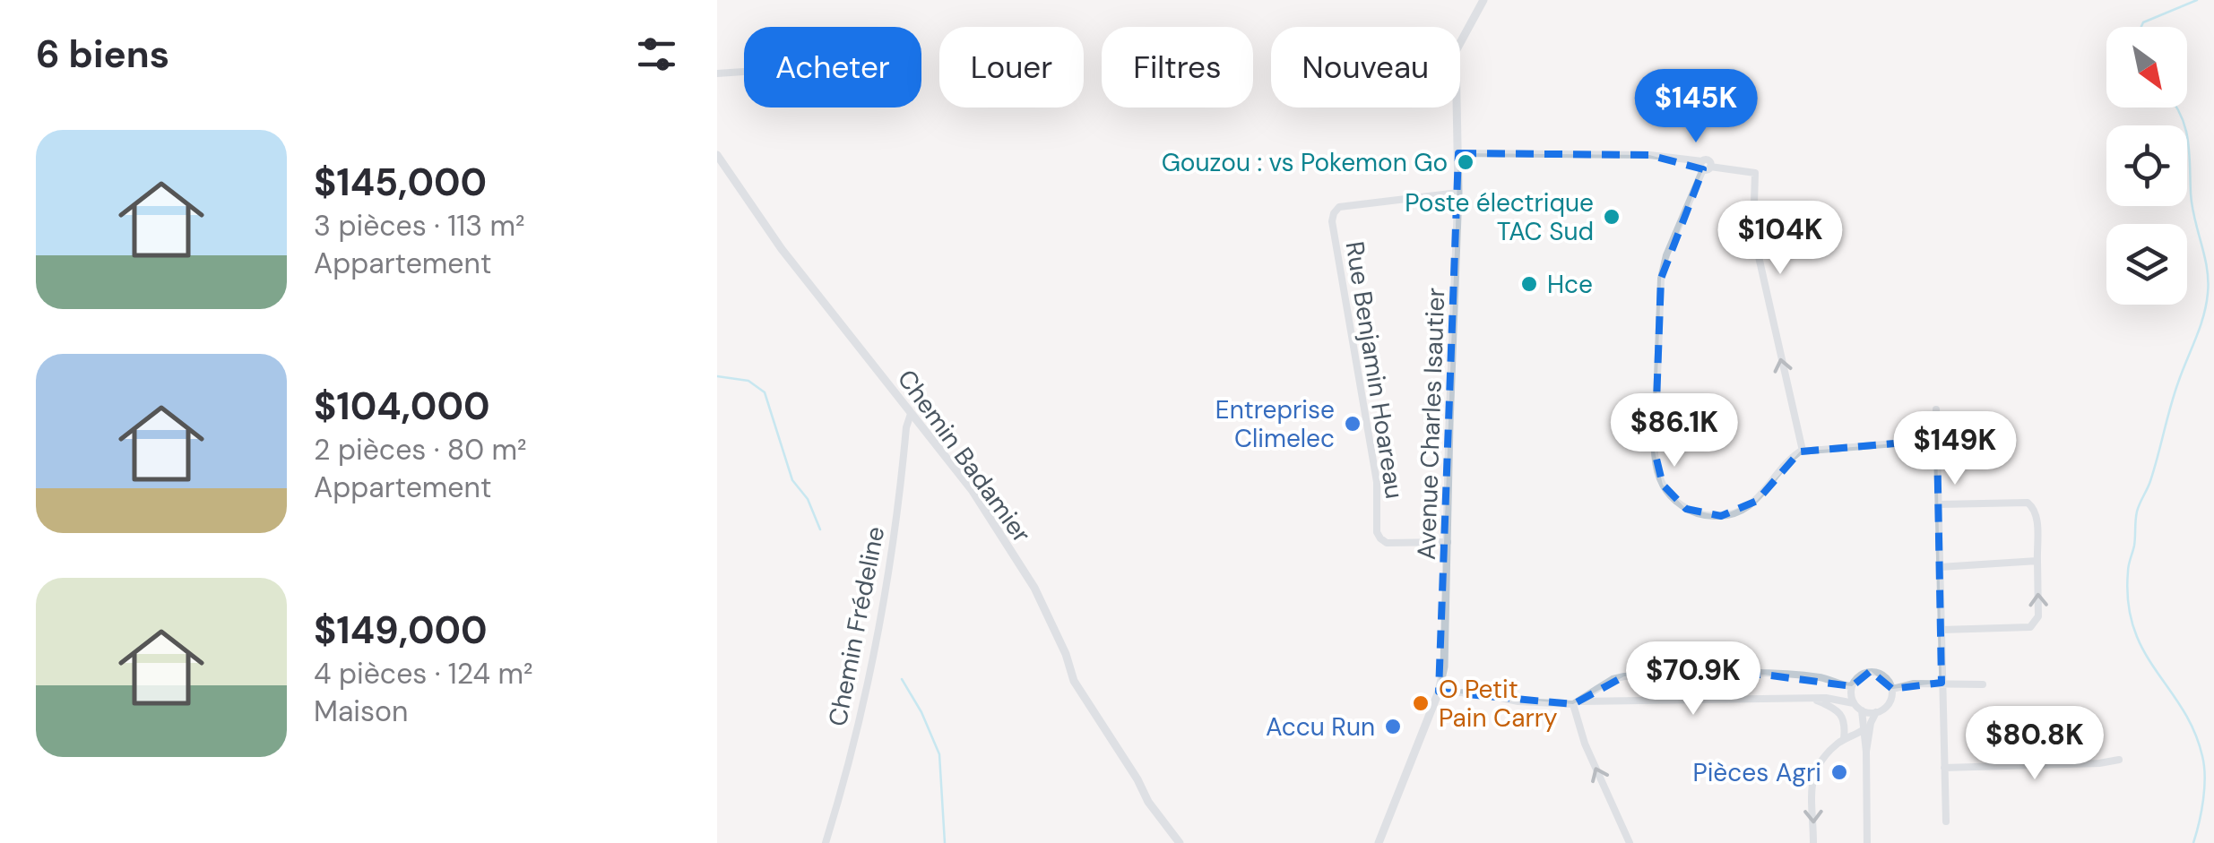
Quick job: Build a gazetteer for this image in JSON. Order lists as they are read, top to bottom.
{
  "streets": {
    "street": [
      "Rue Benjamin Hoareau",
      "Avenue Charles Isautier",
      "Chemin Badamier",
      "Chemin Frédeline"
    ]
  },
  "crossings": [
    ["Rue Benjamin Hoareau", "Avenue Charles Isautier"],
    ["Chemin Badamier", "Chemin Frédeline"]
  ],
  "places": [
    "Gouzou : vs Pokemon Go",
    "Poste électrique TAC Sud",
    "Hce",
    "Entreprise Climelec",
    "O Petit Pain Carry",
    "Accu Run",
    "Pièces Agri"
  ],
  "north": "bottom right",
  "page": {
    "heading": "6 biens",
    "chip": [
      "Acheter",
      "Louer",
      "Filtres",
      "Nouveau"
    ],
    "price": [
      "$145K",
      "$104K",
      "$86.1K",
      "$149K",
      "$70.9K",
      "$80.8K"
    ],
    "list": [
      {
        "name": "$145,000",
        "note": "3 pièces · 113 m² · Appartement"
      },
      {
        "name": "$104,000",
        "note": "2 pièces · 80 m² · Appartement"
      },
      {
        "name": "$149,000",
        "note": "4 pièces · 124 m² · Maison"
      }
    ]
  }
}
